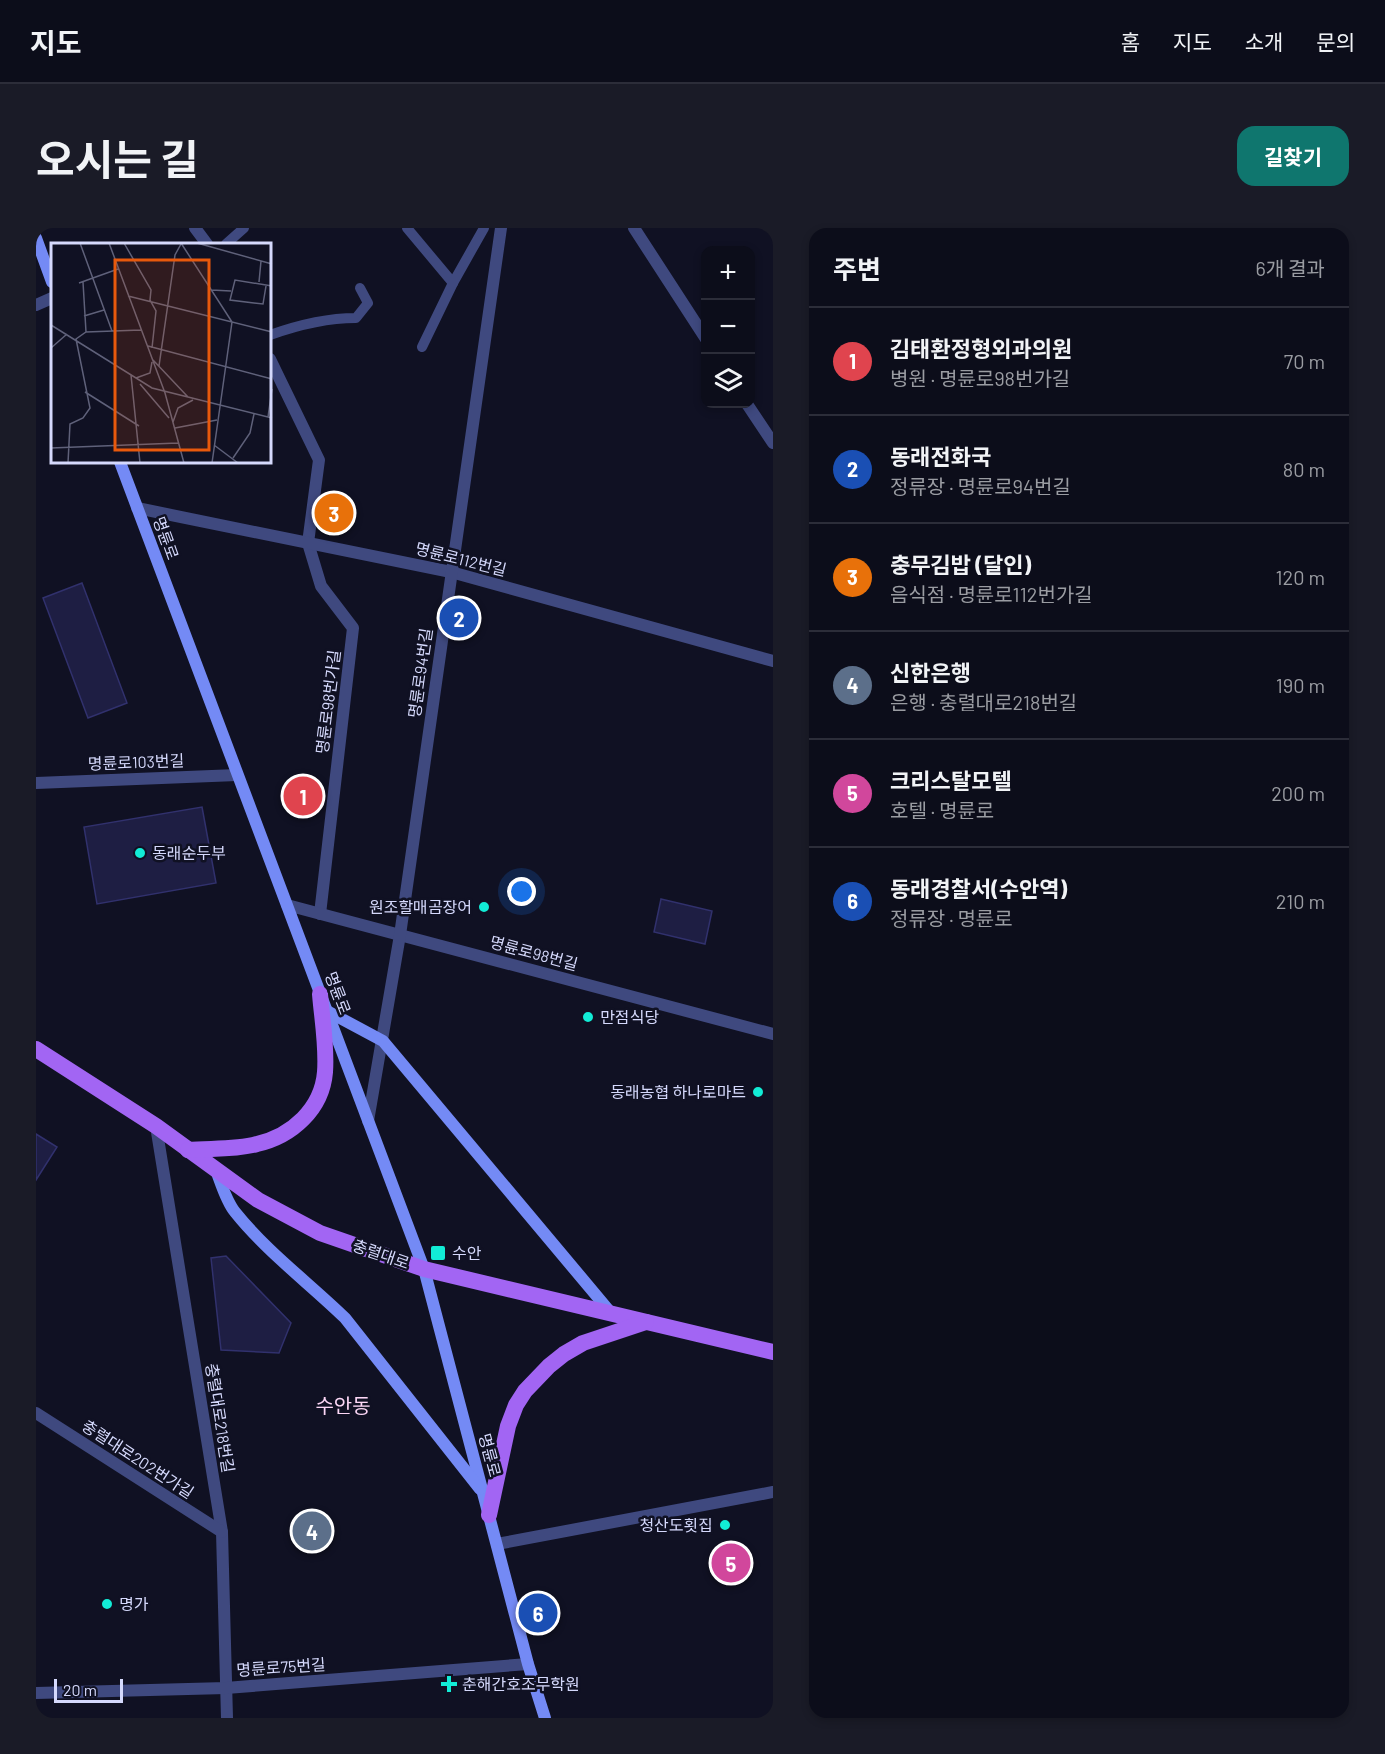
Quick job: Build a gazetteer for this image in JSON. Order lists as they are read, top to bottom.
{
  "streets": {
    "main road": ["명륜로", "충렬대로"],
    "street": [
      "명륜로112번길",
      "명륜로94번길",
      "명륜로98번가길",
      "명륜로103번길",
      "명륜로98번길",
      "충렬대로218번길",
      "충렬대로202번가길",
      "명륜로75번길"
    ]
  },
  "crossings": [
    ["명륜로", "명륜로112번길"],
    ["명륜로", "명륜로94번길"],
    ["명륜로", "명륜로103번길"],
    ["명륜로", "명륜로98번길"],
    ["명륜로", "충렬대로"],
    ["명륜로", "명륜로75번길"],
    ["명륜로112번길", "명륜로94번길"],
    ["명륜로112번길", "명륜로98번가길"],
    ["명륜로94번길", "명륜로98번길"],
    ["명륜로98번가길", "명륜로98번길"],
    ["충렬대로", "충렬대로218번길"],
    ["충렬대로218번길", "충렬대로202번가길"],
    ["충렬대로218번길", "명륜로75번길"]
  ],
  "districts": ["수안동"],
  "places": {
    "other": [
      "동래순두부",
      "원조할매곰장어",
      "만점식당",
      "동래농협 하나로마트",
      "청산도횟집",
      "명가"
    ],
    "transit": ["수안"],
    "health": ["춘해간호조무학원"]
  },
  "scale_bar": "20 m",
  "page": {
    "header": "지도",
    "nav": [
      "홈",
      "지도",
      "소개",
      "문의"
    ],
    "title": "오시는 길",
    "buttons": "길찾기",
    "heading": ["주변", "6개 결과"],
    "map_buttons": ["+", "−"],
    "list": [
      {
        "mark": "1",
        "name": "김태환정형외과의원",
        "note": "병원 · 명륜로98번가길",
        "value": "70 m"
      },
      {
        "mark": "2",
        "name": "동래전화국",
        "note": "정류장 · 명륜로94번길",
        "value": "80 m"
      },
      {
        "mark": "3",
        "name": "충무김밥 (달인)",
        "note": "음식점 · 명륜로112번가길",
        "value": "120 m"
      },
      {
        "mark": "4",
        "name": "신한은행",
        "note": "은행 · 충렬대로218번길",
        "value": "190 m"
      },
      {
        "mark": "5",
        "name": "크리스탈모텔",
        "note": "호텔 · 명륜로",
        "value": "200 m"
      },
      {
        "mark": "6",
        "name": "동래경찰서(수안역)",
        "note": "정류장 · 명륜로",
        "value": "210 m"
      }
    ],
    "pins": [
      "3",
      "2",
      "1",
      "4",
      "5",
      "6"
    ],
    "scale": "20 m"
  }
}
